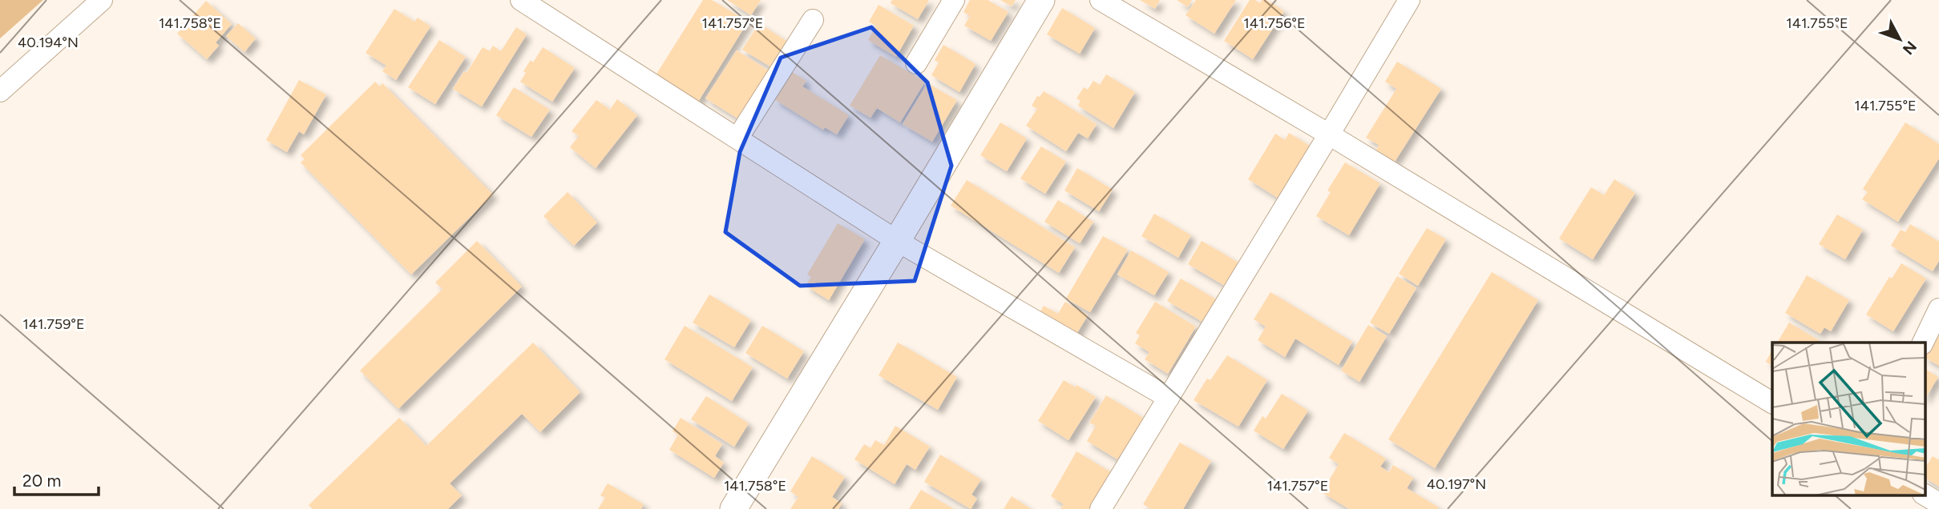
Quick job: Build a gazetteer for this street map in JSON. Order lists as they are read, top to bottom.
{
  "scale_bar": "20 m",
  "north": "bottom right",
  "coordinates": [
    "141.758°E",
    "141.757°E",
    "141.756°E",
    "141.755°E",
    "40.194°N",
    "141.759°E",
    "40.197°N"
  ]
}
